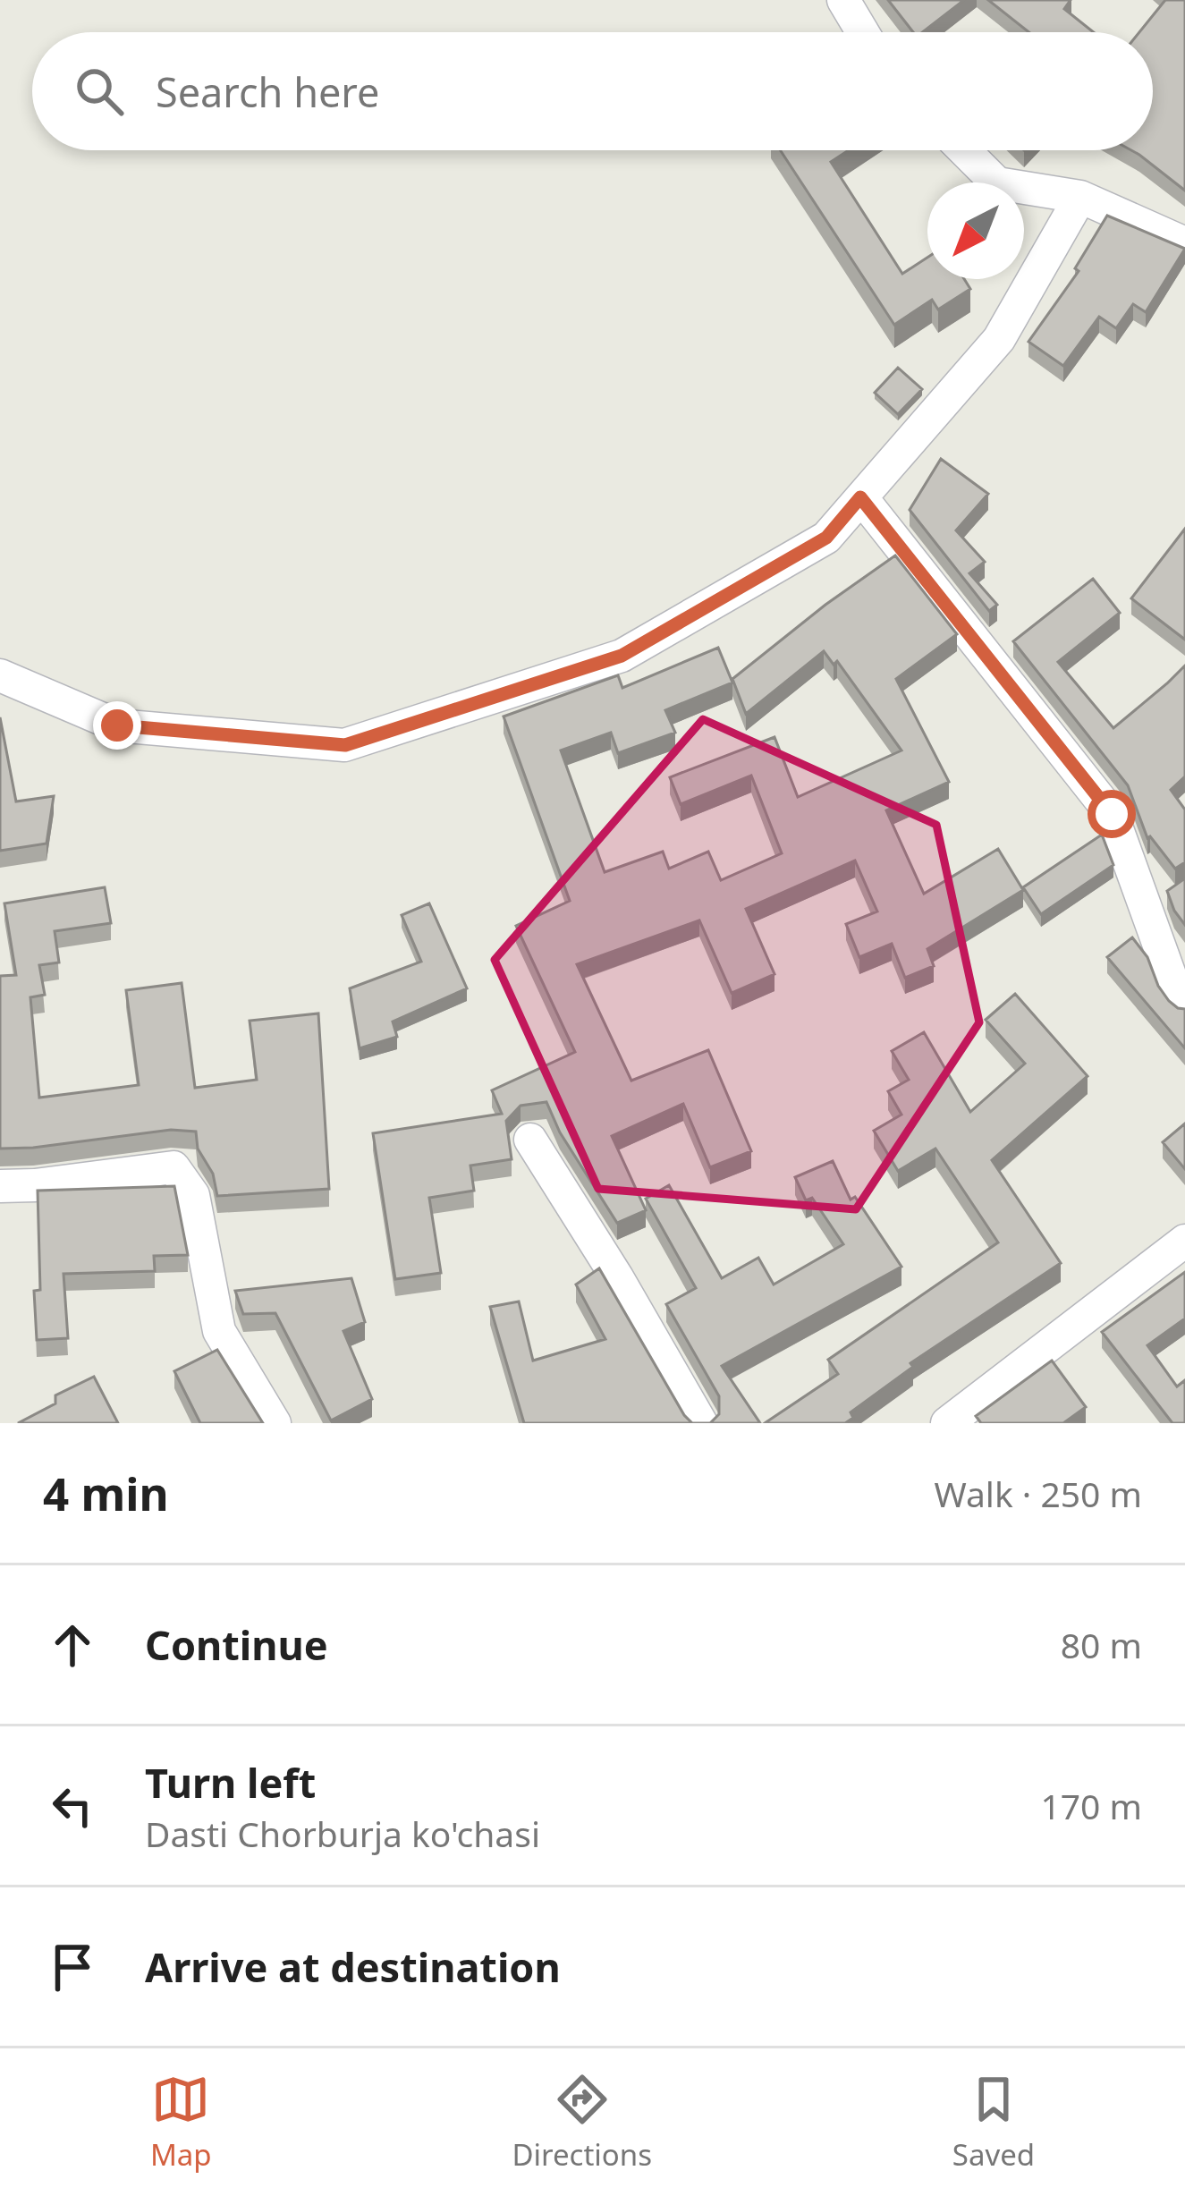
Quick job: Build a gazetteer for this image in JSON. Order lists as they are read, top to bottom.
{
  "north": "bottom left",
  "page": {
    "search": "Search here",
    "heading": ["4 min", "Walk · 250 m"],
    "list": [
      ["Continue", "80 m"],
      ["Turn left", "Dasti Chorburja ko'chasi", "170 m"],
      "Arrive at destination"
    ],
    "nav": ["Map", "Directions", "Saved"]
  }
}
